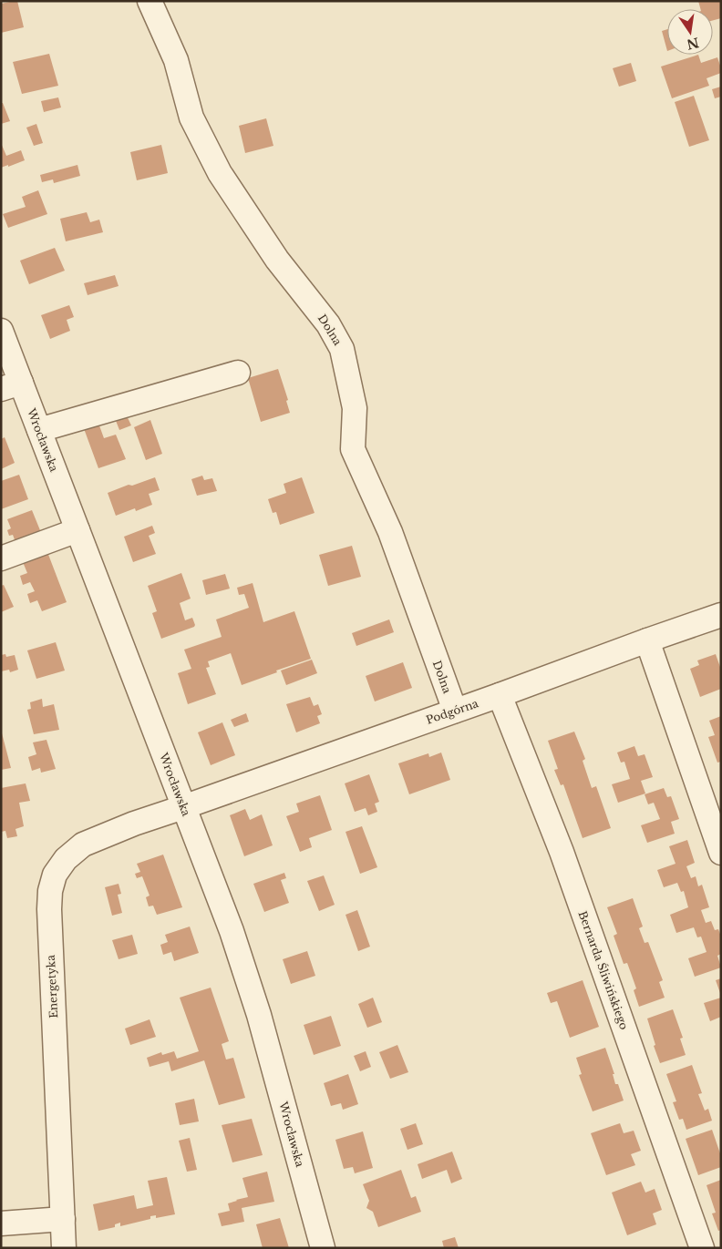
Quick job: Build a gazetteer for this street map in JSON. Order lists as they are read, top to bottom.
{
  "streets": {
    "street": [
      "Dolna",
      "Wrocławska",
      "Podgórna",
      "Bernarda Śliwińskiego",
      "Energetyka"
    ]
  },
  "crossings": [
    ["Dolna", "Podgórna"],
    ["Wrocławska", "Podgórna"],
    ["Wrocławska", "Energetyka"],
    ["Podgórna", "Bernarda Śliwińskiego"],
    ["Podgórna", "Energetyka"]
  ],
  "north": "bottom"
}
